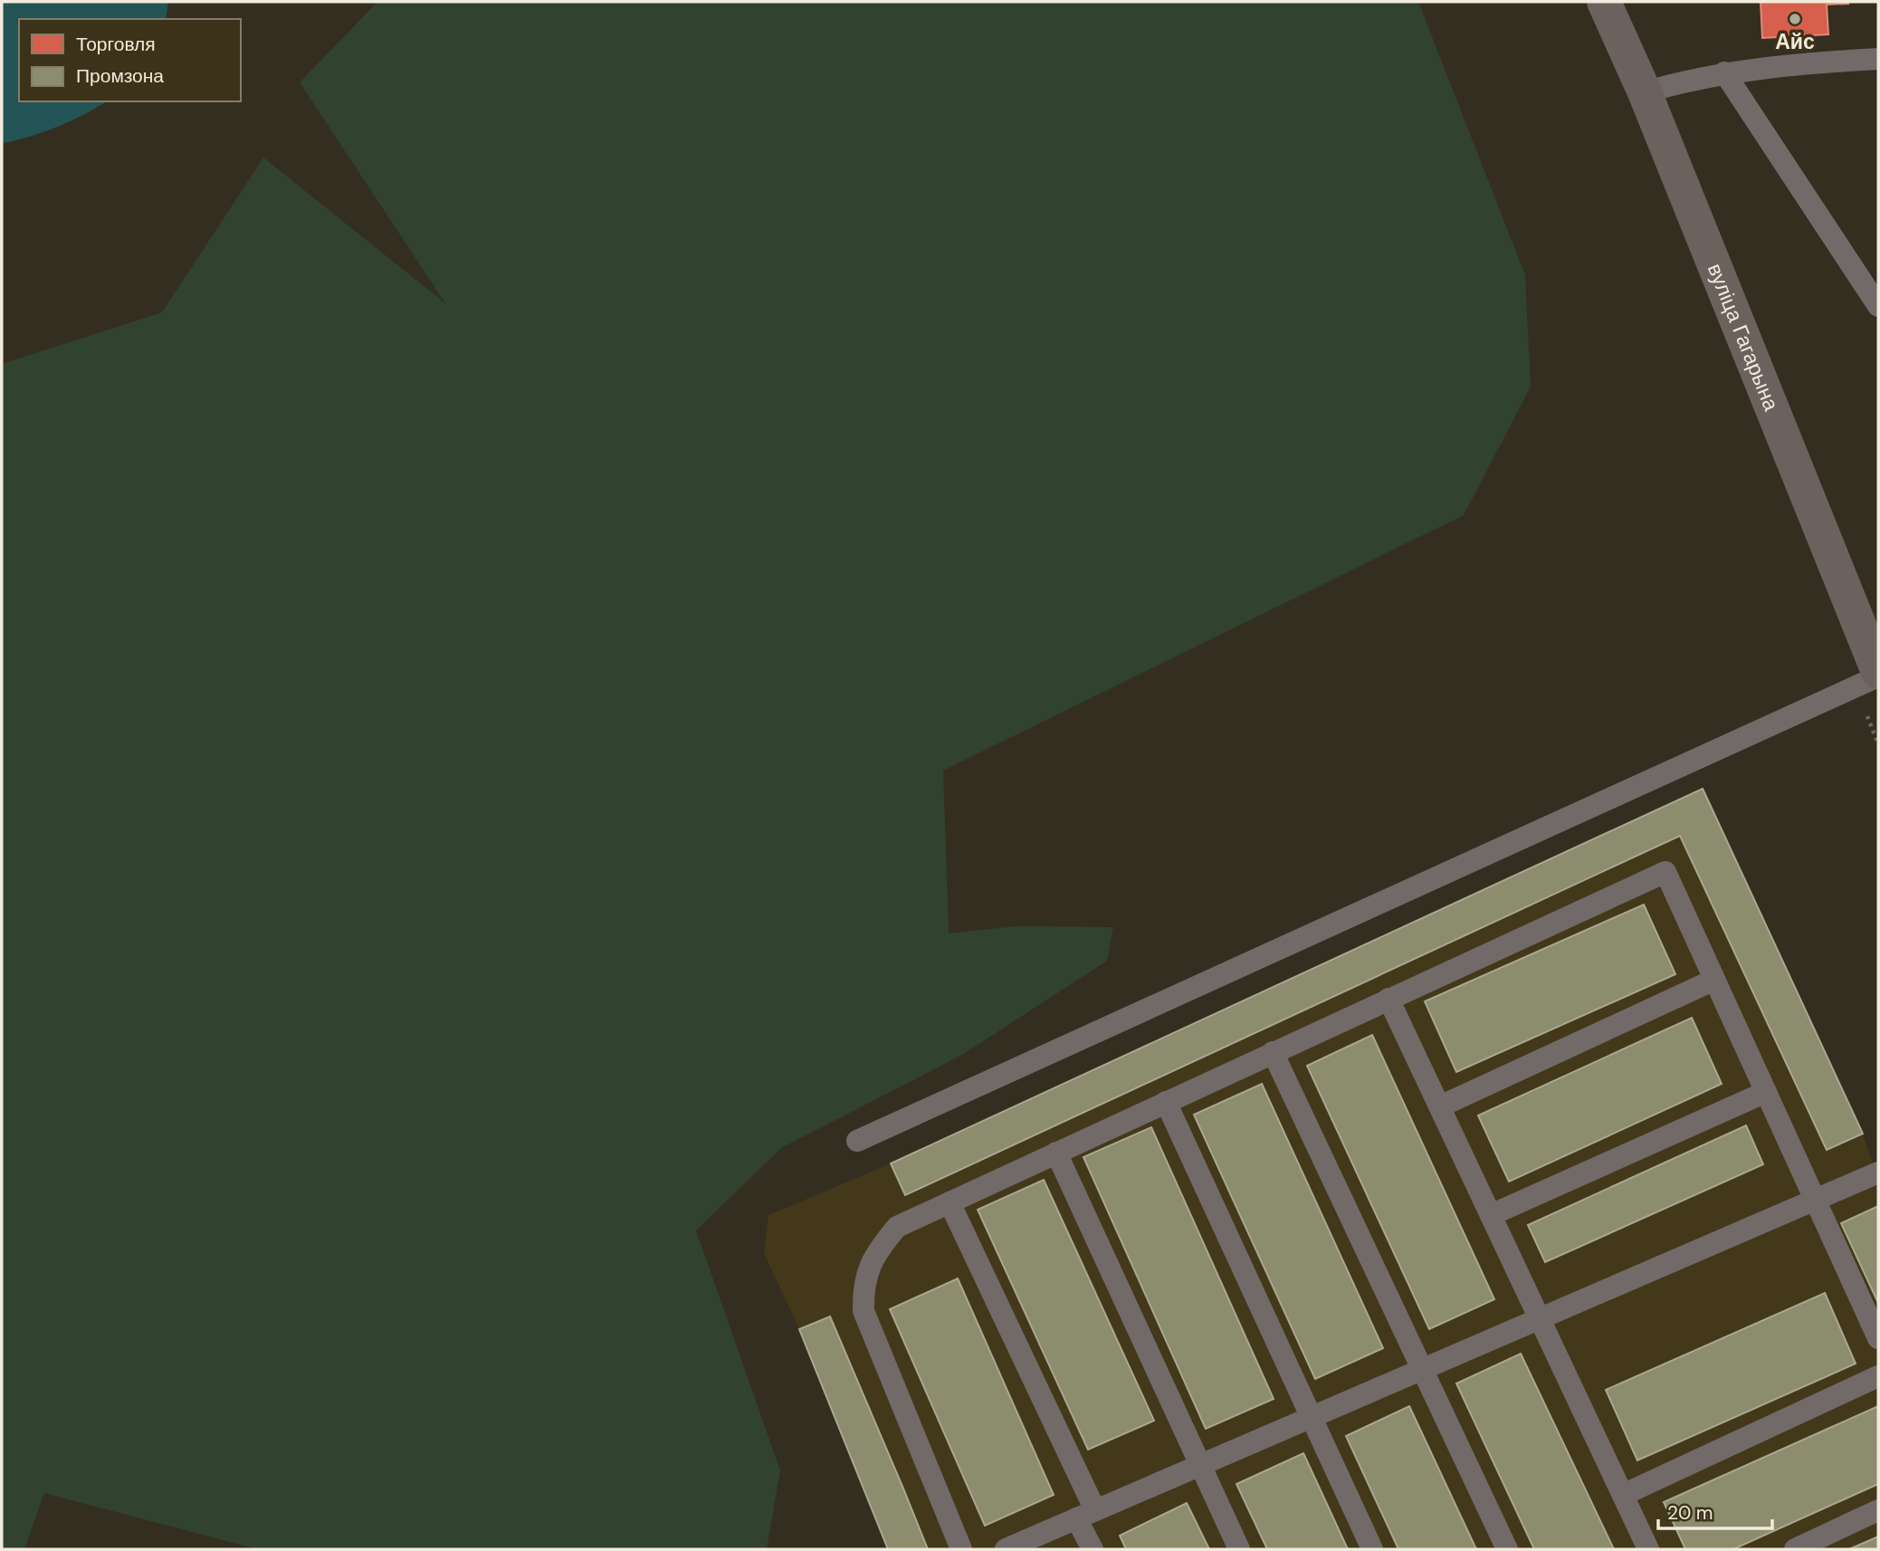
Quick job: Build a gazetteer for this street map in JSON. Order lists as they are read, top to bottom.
{
  "streets": {
    "main road": ["вуліца Гагарына"]
  },
  "places": ["Айс"],
  "legend": ["Торговля", "Промзона"],
  "scale_bar": "20 m"
}
